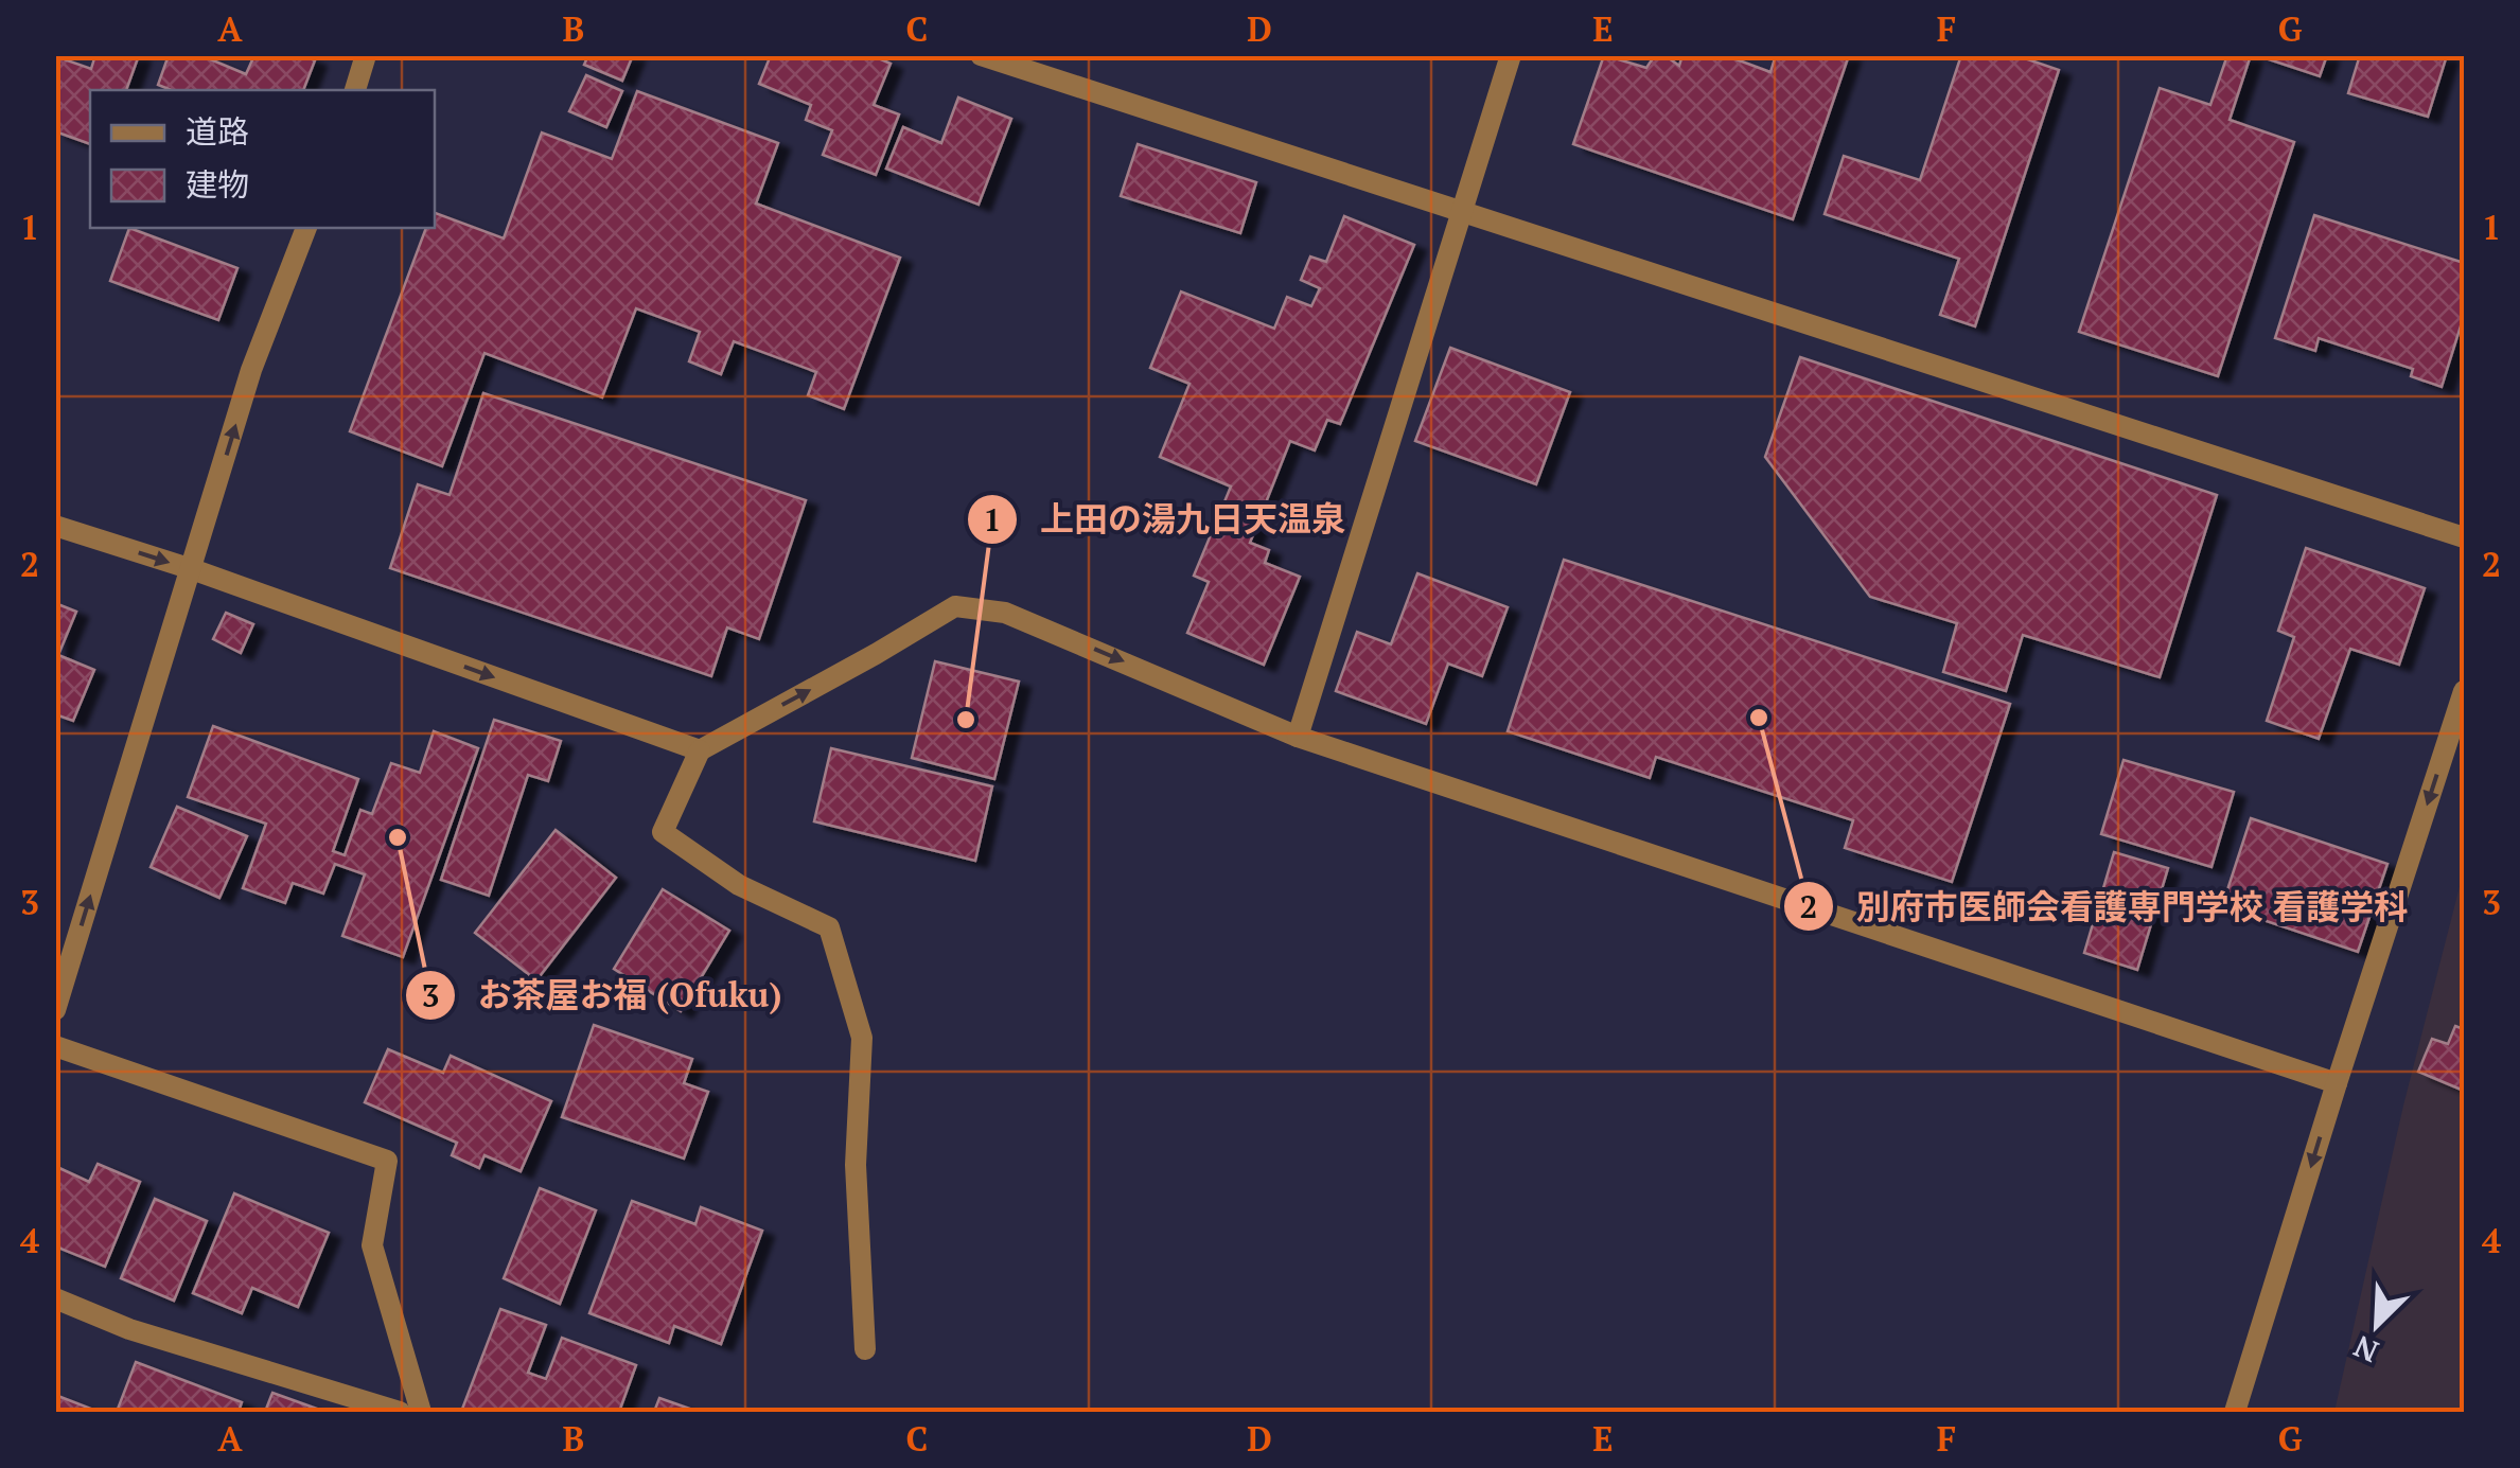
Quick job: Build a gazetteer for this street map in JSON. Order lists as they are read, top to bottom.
{
  "places": ["別府市医師会看護専門学校 看護学科", "上田の湯九日天温泉", "お茶屋お福 (Ofuku)"],
  "legend": ["道路", "建物"],
  "north": "bottom left",
  "grid": {
    "columns": [
      "A",
      "B",
      "C",
      "D",
      "E",
      "F",
      "G"
    ],
    "rows": [
      "1",
      "2",
      "3",
      "4"
    ]
  }
}
